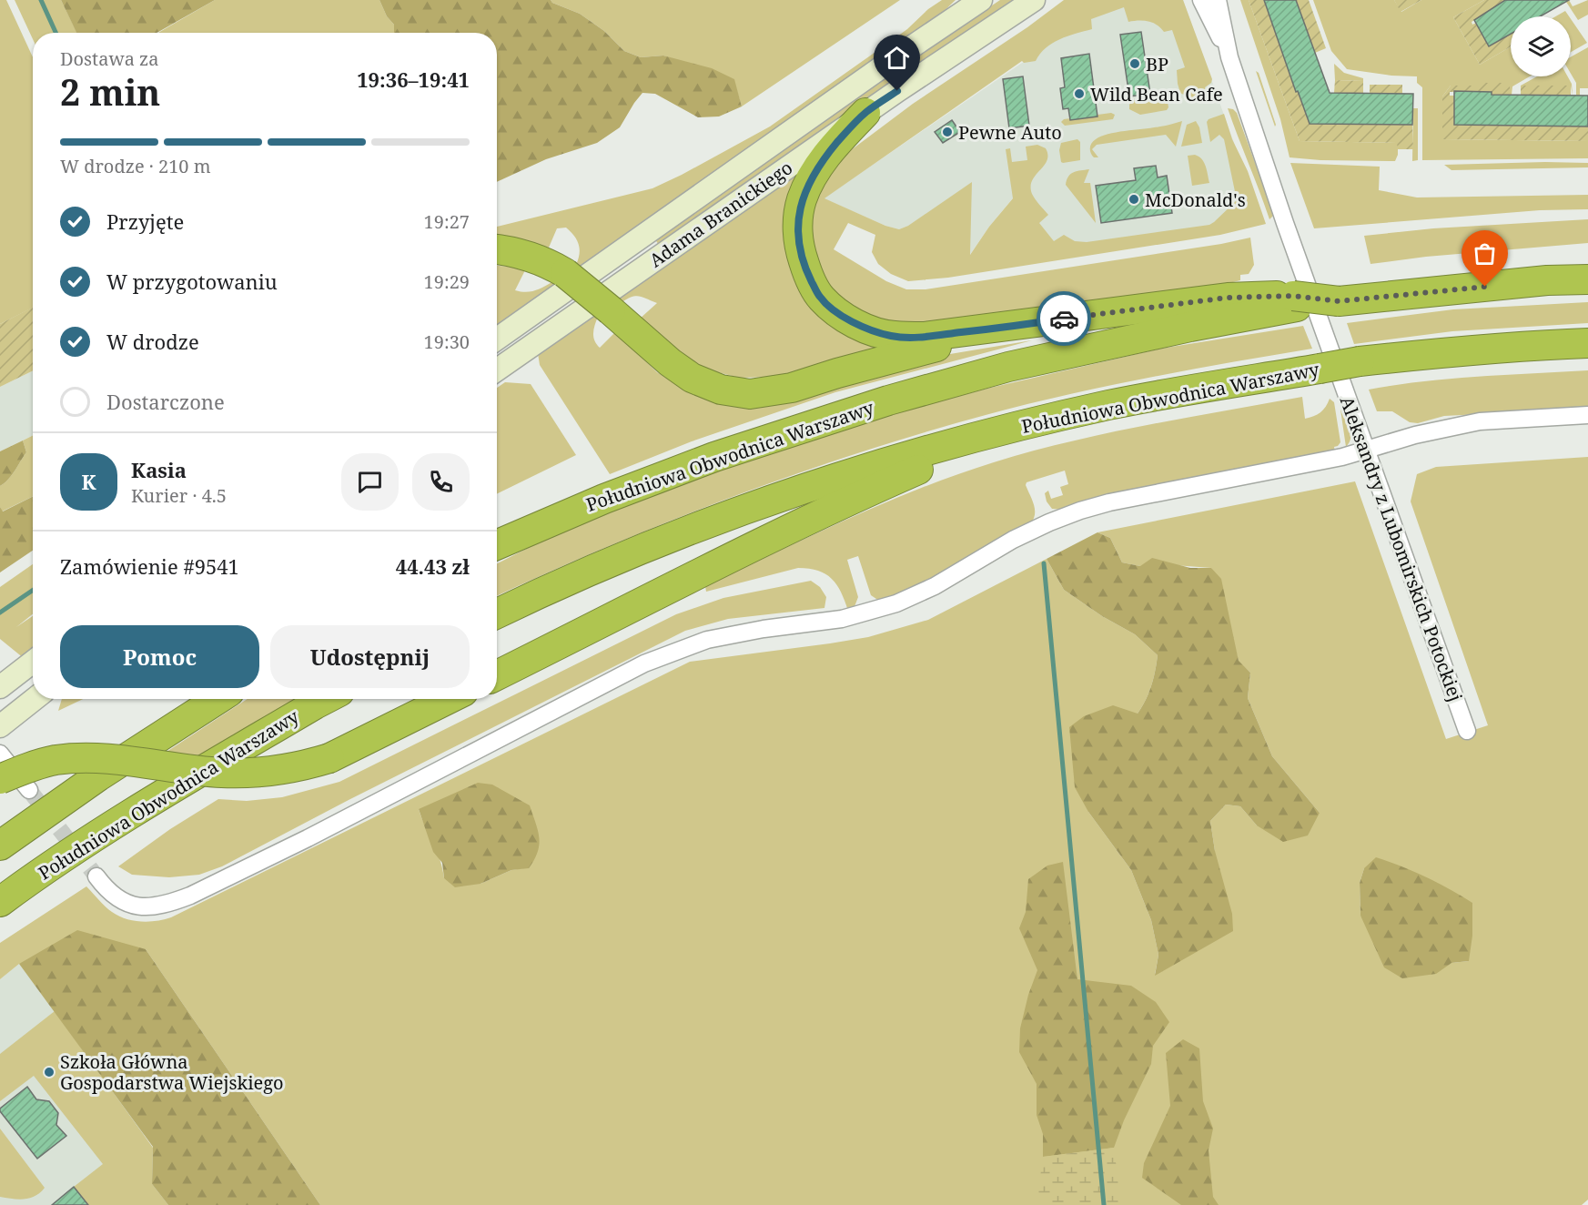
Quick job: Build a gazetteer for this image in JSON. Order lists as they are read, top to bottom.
{
  "streets": {
    "highway": ["Południowa Obwodnica Warszawy"],
    "main road": ["Adama Branickiego"],
    "street": ["Aleksandry z Lubomirskich Potockiej"]
  },
  "places": [
    "BP",
    "Wild Bean Cafe",
    "Pewne Auto",
    "McDonald's",
    "Szkoła Główna Gospodarstwa Wiejskiego"
  ],
  "page": {
    "heading": ["2 min", "Dostawa za", "19:36–19:41"],
    "panel": [
      "Kasia",
      "Kurier · 4.5",
      "Zamówienie #9541",
      "44.43 zł"
    ],
    "bar": "W drodze · 210 m",
    "list": [
      ["Przyjęte", "19:27"],
      ["W przygotowaniu", "19:29"],
      ["W drodze", "19:30"],
      "Dostarczone"
    ],
    "round": "K",
    "buttons": ["Pomoc", "Udostępnij"]
  }
}
